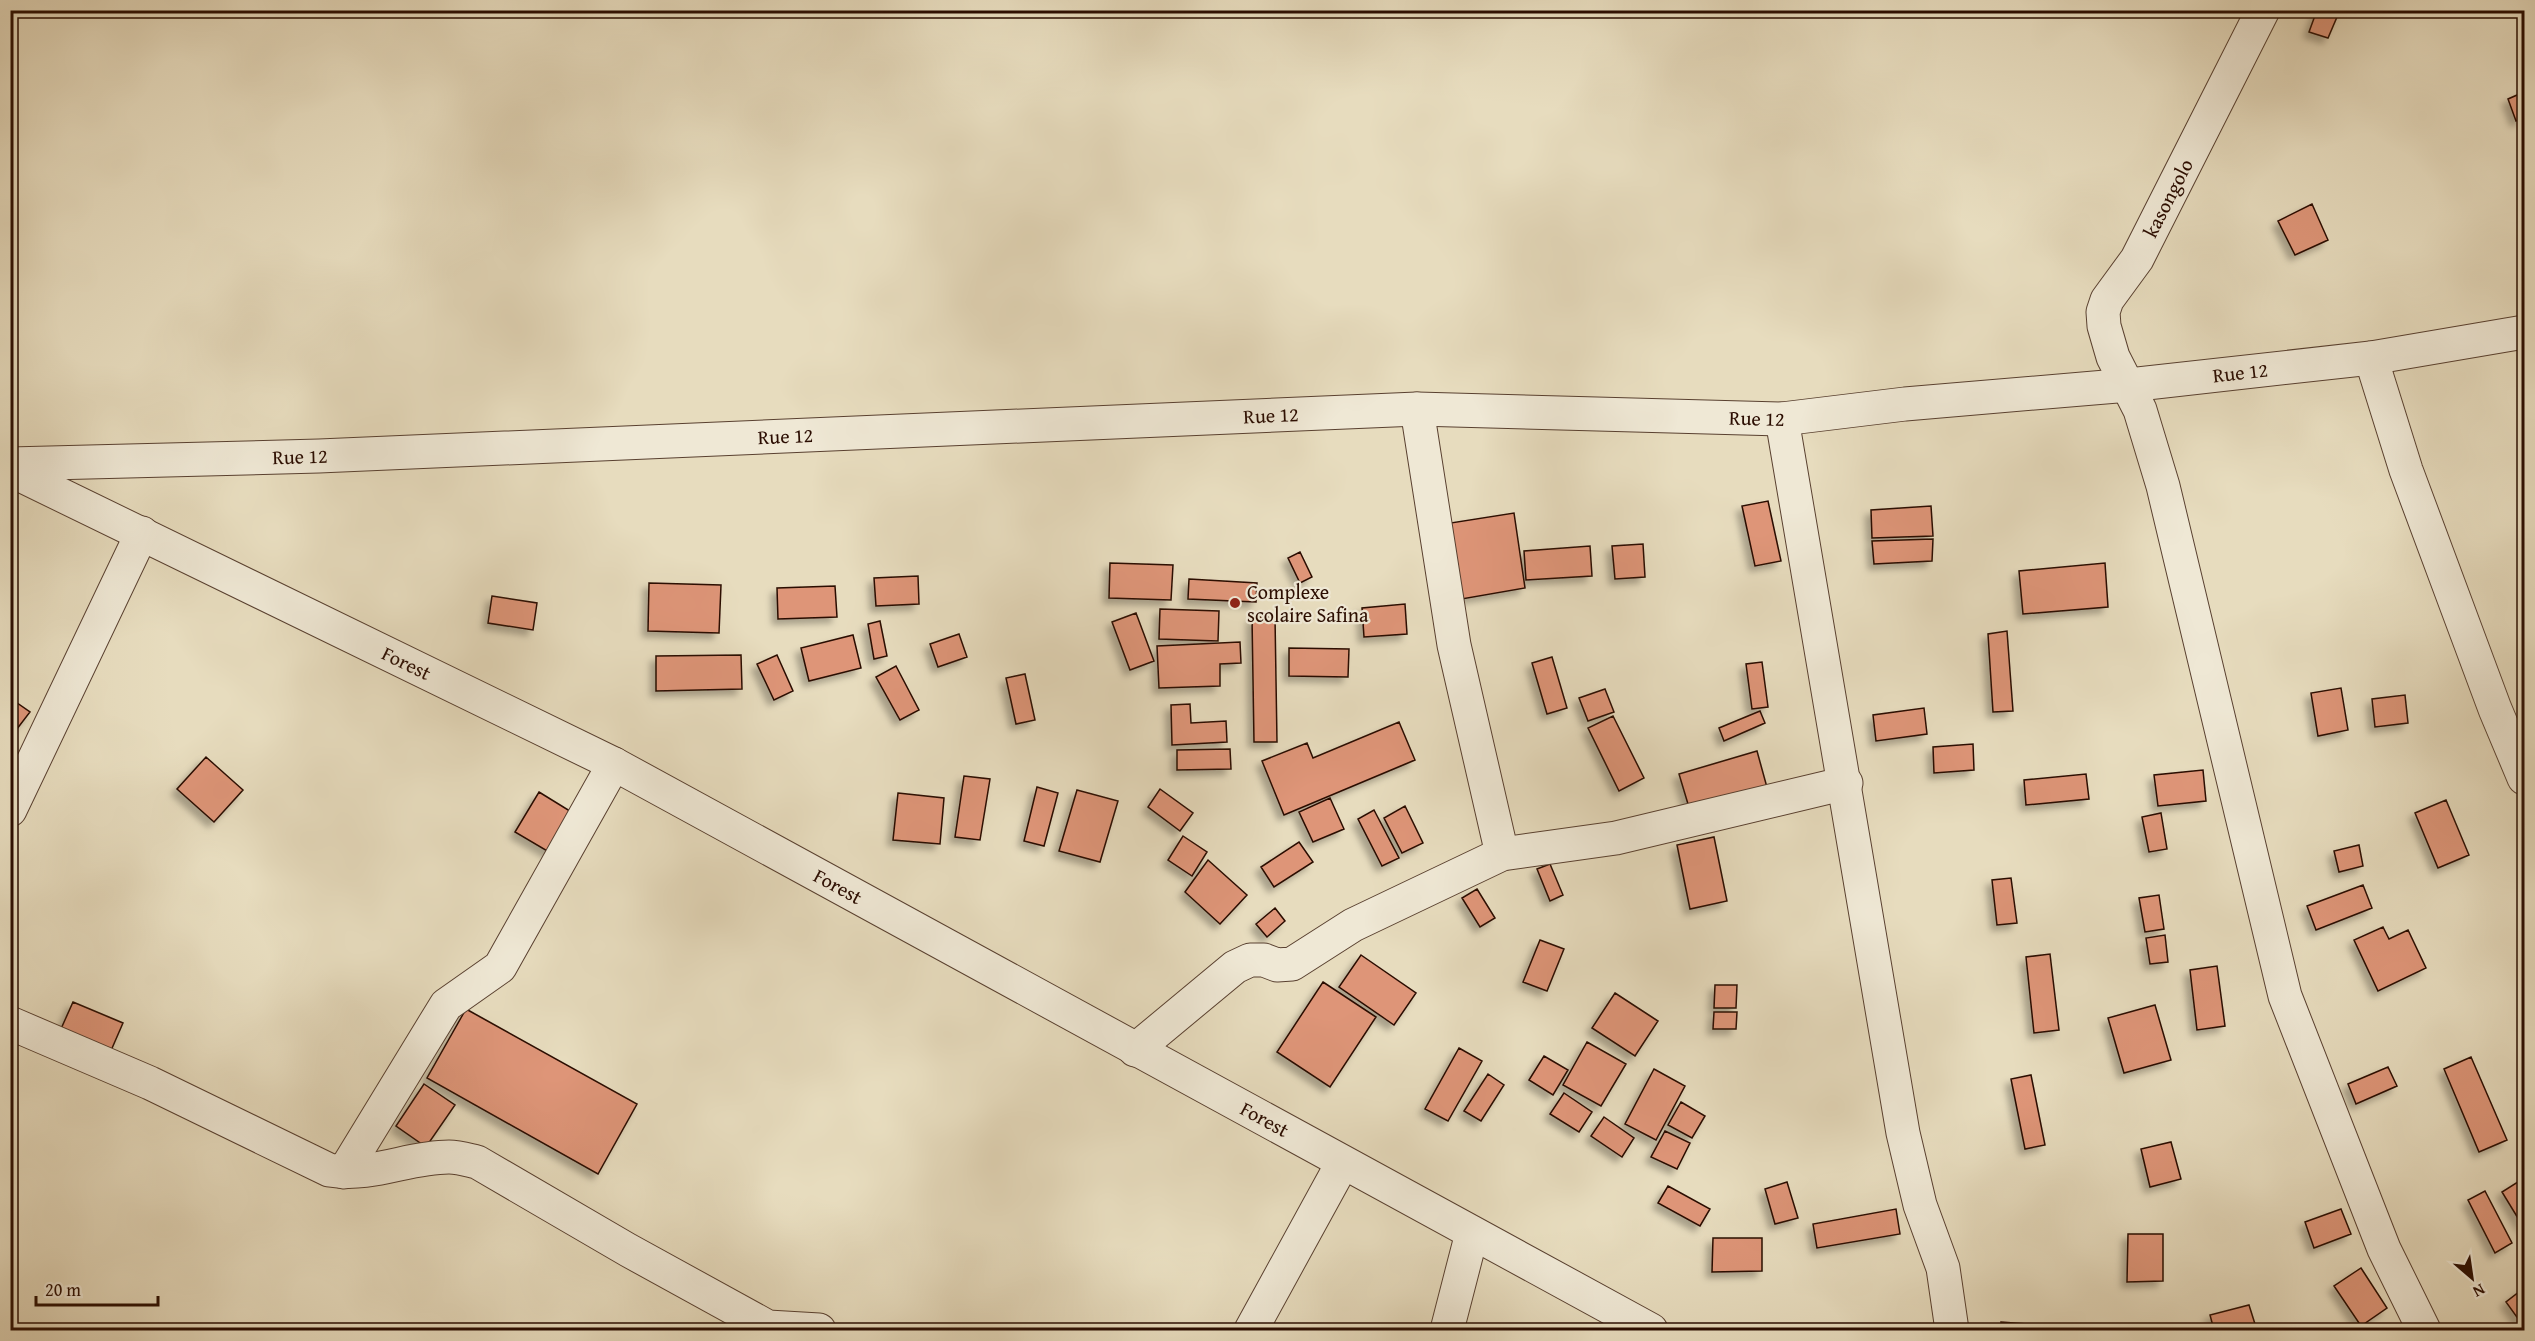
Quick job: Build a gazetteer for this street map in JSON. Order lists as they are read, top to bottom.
{
  "streets": {
    "street": ["kasongolo", "Rue 12", "Forest"]
  },
  "crossings": [
    ["kasongolo", "Rue 12"]
  ],
  "places": ["Complexe scolaire Safina"],
  "scale_bar": "20 m",
  "north": "bottom right"
}
